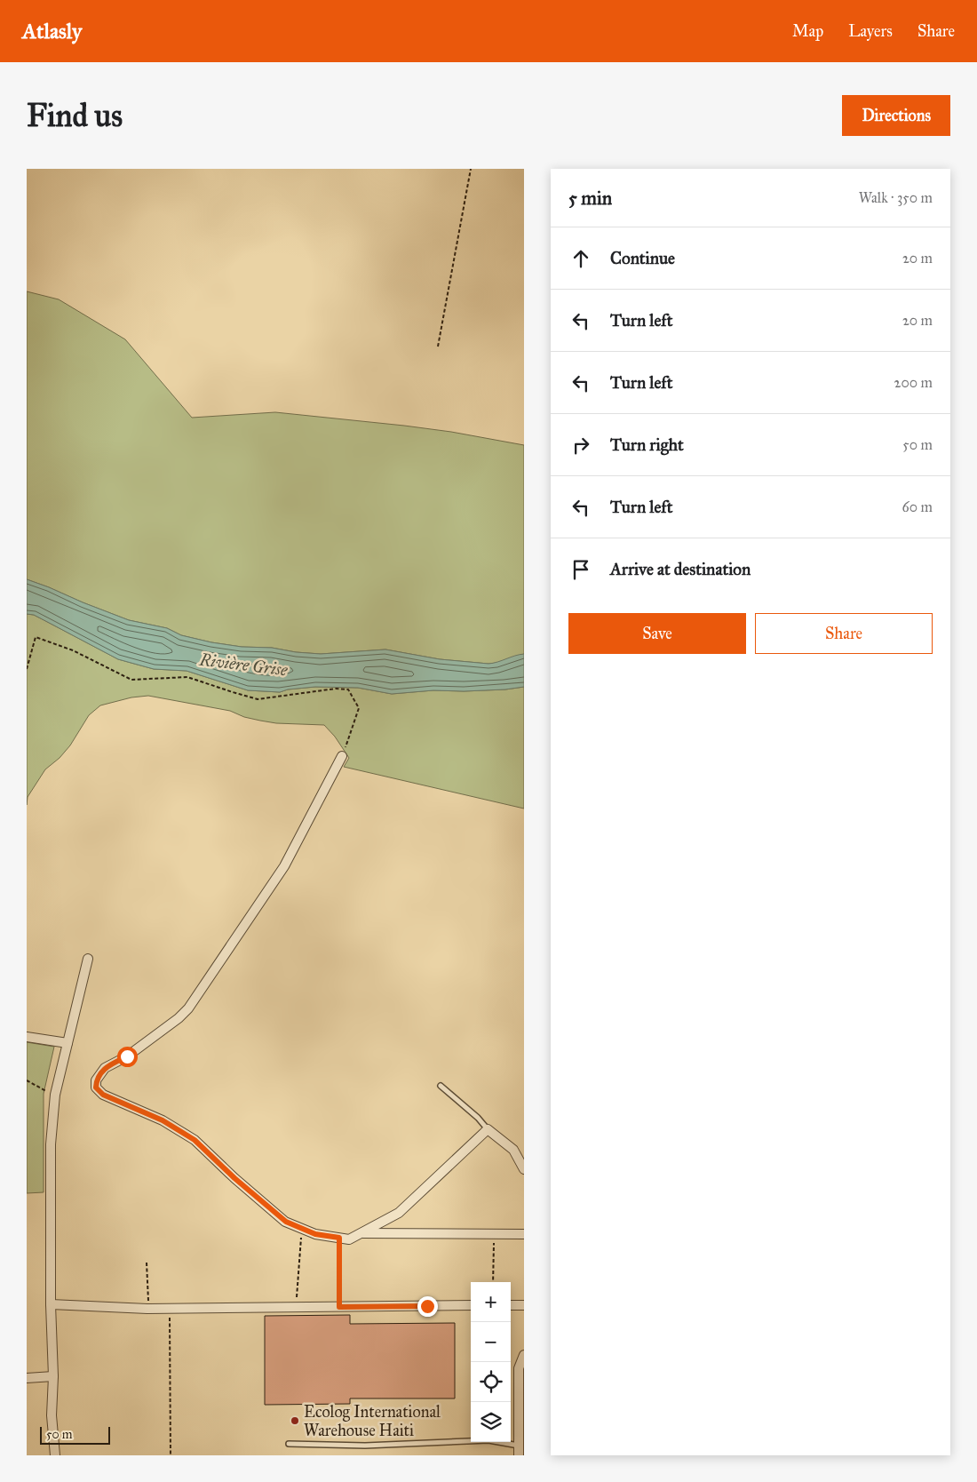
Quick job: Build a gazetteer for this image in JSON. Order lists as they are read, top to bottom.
{
  "water": ["Rivière Grise"],
  "places": ["Ecolog International Warehouse Haiti"],
  "scale_bar": "50 m",
  "page": {
    "header": "Atlasly",
    "nav": ["Map", "Layers", "Share"],
    "buttons": [
      "Directions",
      ["Save", "Share"]
    ],
    "title": "Find us",
    "heading": ["5 min", "Walk · 350 m"],
    "list": [
      ["Continue", "20 m"],
      ["Turn left", "20 m"],
      ["Turn left", "200 m"],
      ["Turn right", "50 m"],
      ["Turn left", "60 m"],
      "Arrive at destination"
    ],
    "map_buttons": ["+", "−"],
    "scale": "50 m"
  }
}
